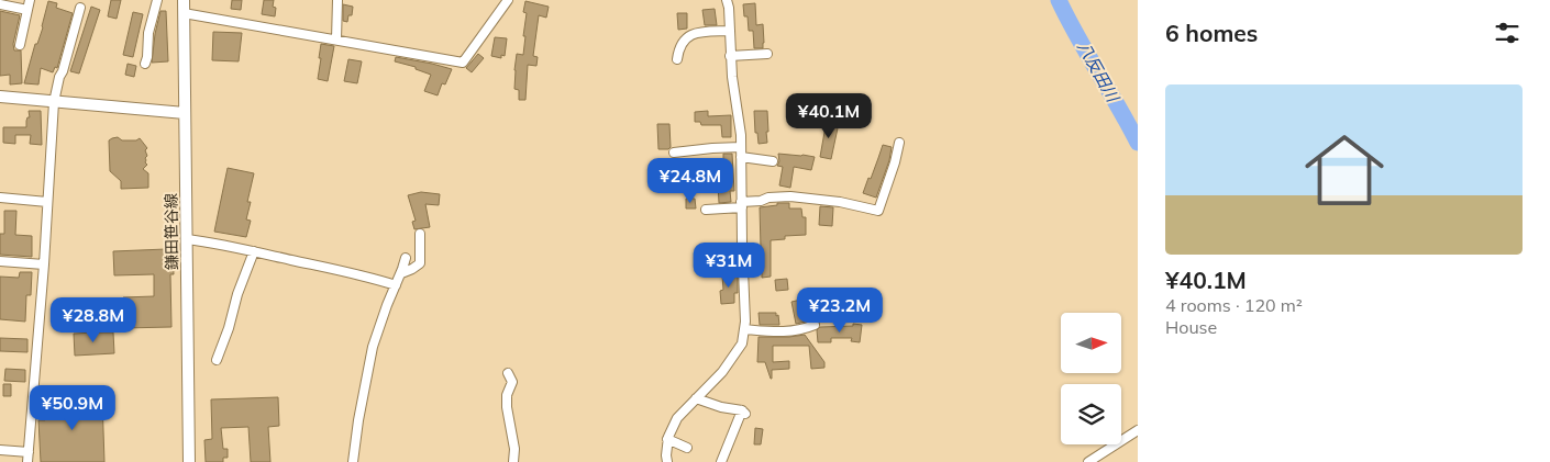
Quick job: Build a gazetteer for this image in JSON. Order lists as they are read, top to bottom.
{
  "streets": {
    "street": ["鎌田笹谷線"]
  },
  "water": ["八反田川"],
  "north": "right",
  "page": {
    "heading": "6 homes",
    "list": [
      {
        "name": "¥40.1M",
        "note": "4 rooms · 120 m² · House"
      }
    ],
    "price": [
      "¥40.1M",
      "¥24.8M",
      "¥31M",
      "¥23.2M",
      "¥28.8M",
      "¥50.9M"
    ]
  }
}
